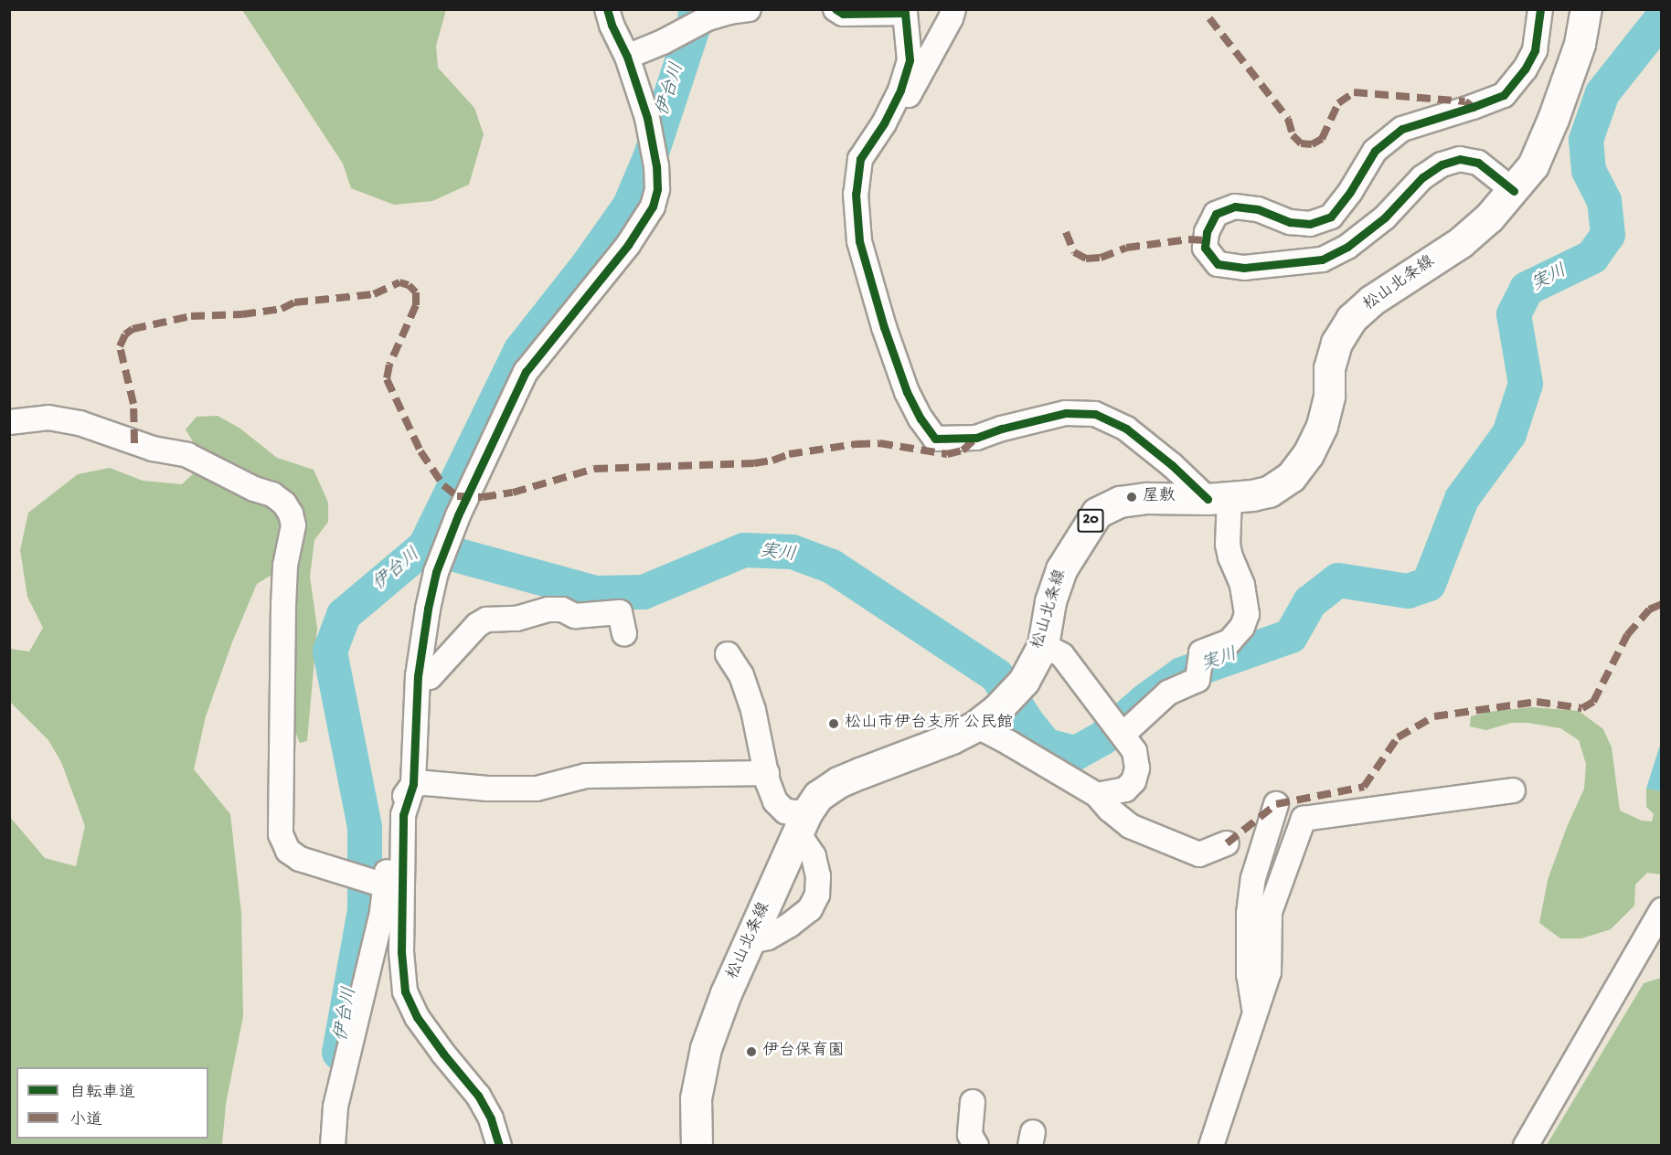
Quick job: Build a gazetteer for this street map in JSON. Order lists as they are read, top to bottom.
{
  "streets": {
    "main road": ["松山北条線", "20"]
  },
  "water": ["伊台川", "実川"],
  "places": ["屋敷", "松山市伊台支所 公民館", "伊台保育園"],
  "legend": ["自転車道", "小道"]
}
